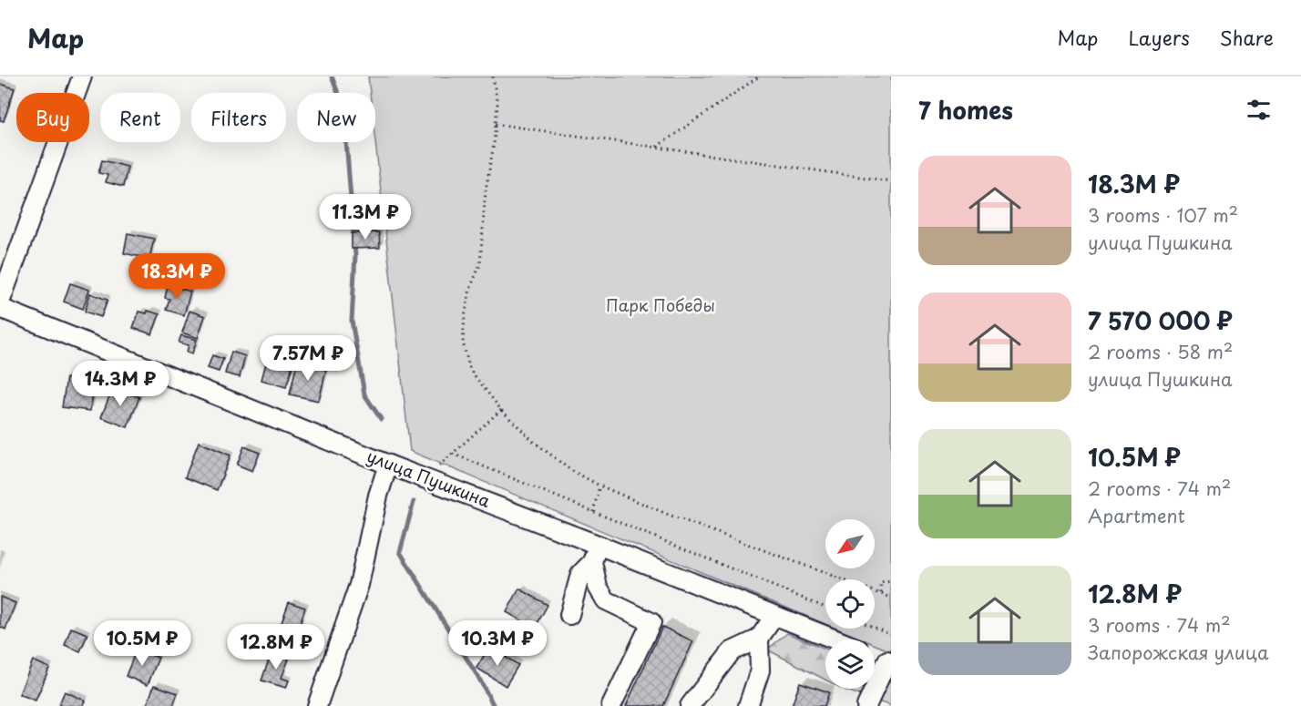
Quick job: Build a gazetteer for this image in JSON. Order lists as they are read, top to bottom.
{
  "streets": {
    "street": ["улица Пушкина"]
  },
  "parks": ["Парк Победы"],
  "north": "bottom left",
  "page": {
    "header": "Map",
    "nav": ["Map", "Layers", "Share"],
    "heading": "7 homes",
    "chip": [
      "Buy",
      "Rent",
      "Filters",
      "New"
    ],
    "list": [
      {
        "name": "18.3M ₽",
        "note": "3 rooms · 107 m² · улица Пушкина"
      },
      {
        "name": "7 570 000 ₽",
        "note": "2 rooms · 58 m² · улица Пушкина"
      },
      {
        "name": "10.5M ₽",
        "note": "2 rooms · 74 m² · Apartment"
      },
      {
        "name": "12.8M ₽",
        "note": "3 rooms · 74 m² · Запорожская улица"
      }
    ],
    "price": [
      "11.3M ₽",
      "18.3M ₽",
      "7.57M ₽",
      "14.3M ₽",
      "10.5M ₽",
      "10.3M ₽",
      "12.8M ₽"
    ]
  }
}
